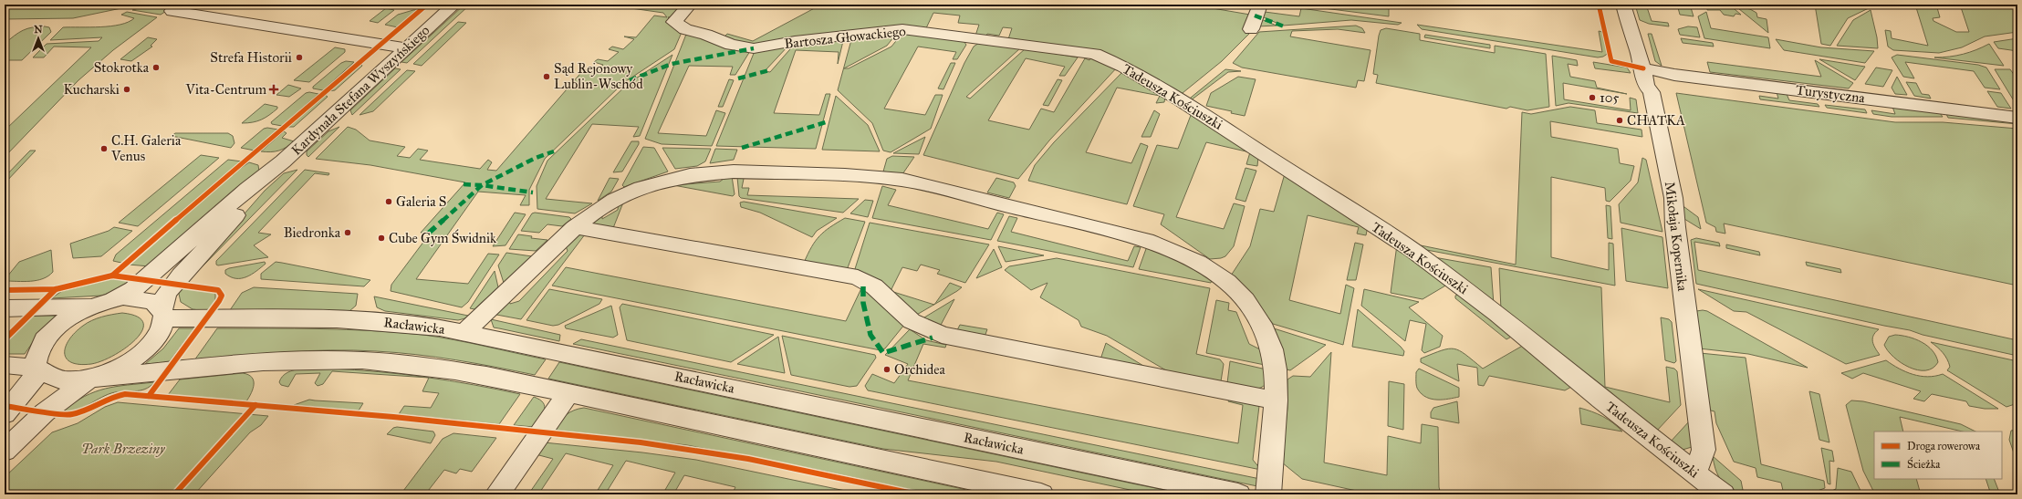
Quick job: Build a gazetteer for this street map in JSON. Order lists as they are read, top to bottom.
{
  "streets": {
    "street": [
      "Bartosza Głowackiego",
      "Kardynała Stefana Wyszyńskiego",
      "Turystyczna",
      "Tadeusza Kościuszki",
      "Mikołaja Kopernika",
      "Racławicka"
    ]
  },
  "crossings": [
    ["Bartosza Głowackiego", "Tadeusza Kościuszki"],
    ["Kardynała Stefana Wyszyńskiego", "Racławicka"],
    ["Turystyczna", "Mikołaja Kopernika"],
    ["Tadeusza Kościuszki", "Mikołaja Kopernika"]
  ],
  "parks": ["Park Brzeziny"],
  "places": {
    "other": [
      "Strefa Historii",
      "Stokrotka",
      "Sąd Rejonowy Lublin-Wschód",
      "Kucharski",
      "105",
      "CHATKA",
      "C.H. Galeria Venus",
      "Galeria S",
      "Biedronka",
      "Cube Gym Świdnik",
      "Orchidea"
    ],
    "health": ["Vita-Centrum"]
  },
  "legend": ["Droga rowerowa", "Ścieżka"],
  "north": "top"
}
